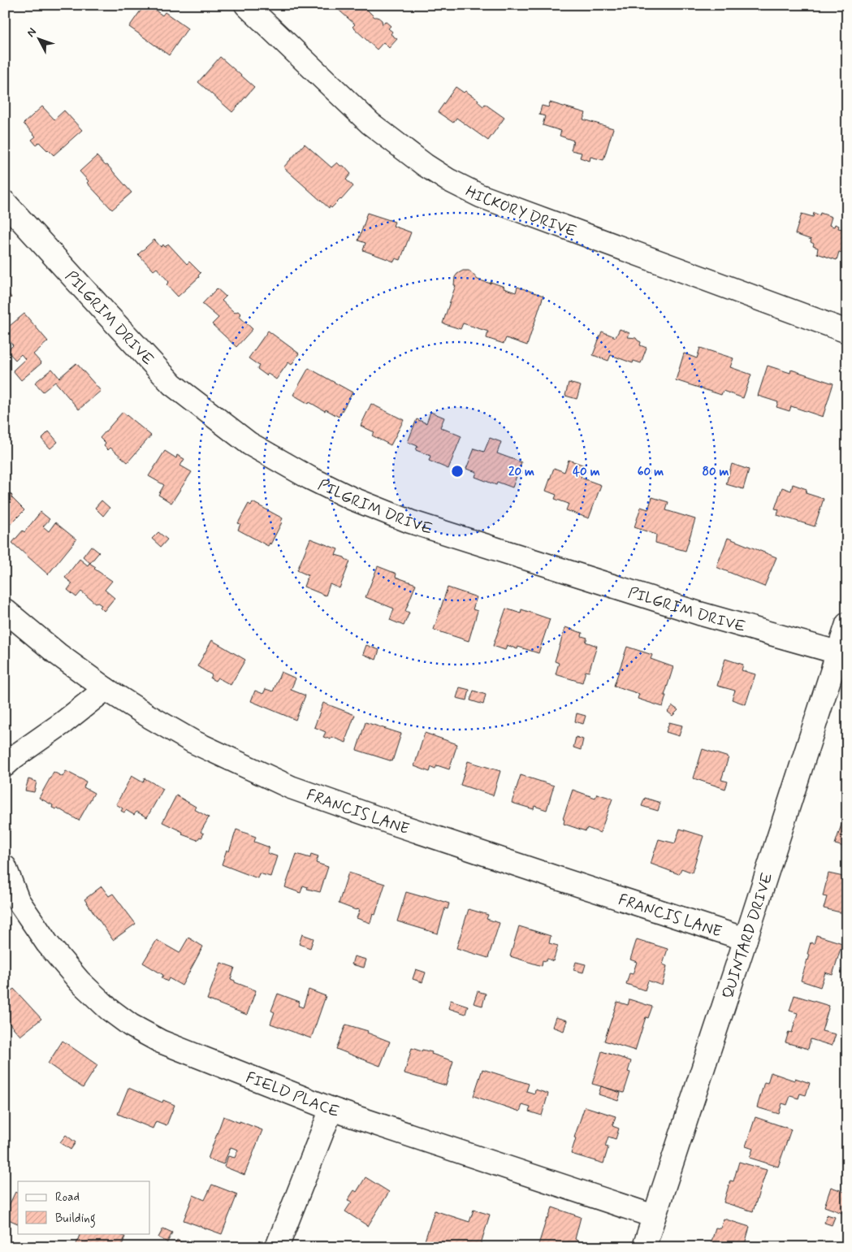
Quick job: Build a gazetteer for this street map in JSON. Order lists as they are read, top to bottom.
{
  "streets": {
    "street": [
      "HICKORY DRIVE",
      "PILGRIM DRIVE",
      "FRANCIS LANE",
      "QUINTARD DRIVE",
      "FIELD PLACE"
    ]
  },
  "crossings": [
    ["PILGRIM DRIVE", "QUINTARD DRIVE"],
    ["FRANCIS LANE", "QUINTARD DRIVE"],
    ["QUINTARD DRIVE", "FIELD PLACE"]
  ],
  "legend": ["Road", "Building"],
  "north": "top left",
  "rings": [
    "20 m",
    "40 m",
    "60 m",
    "80 m"
  ]
}
